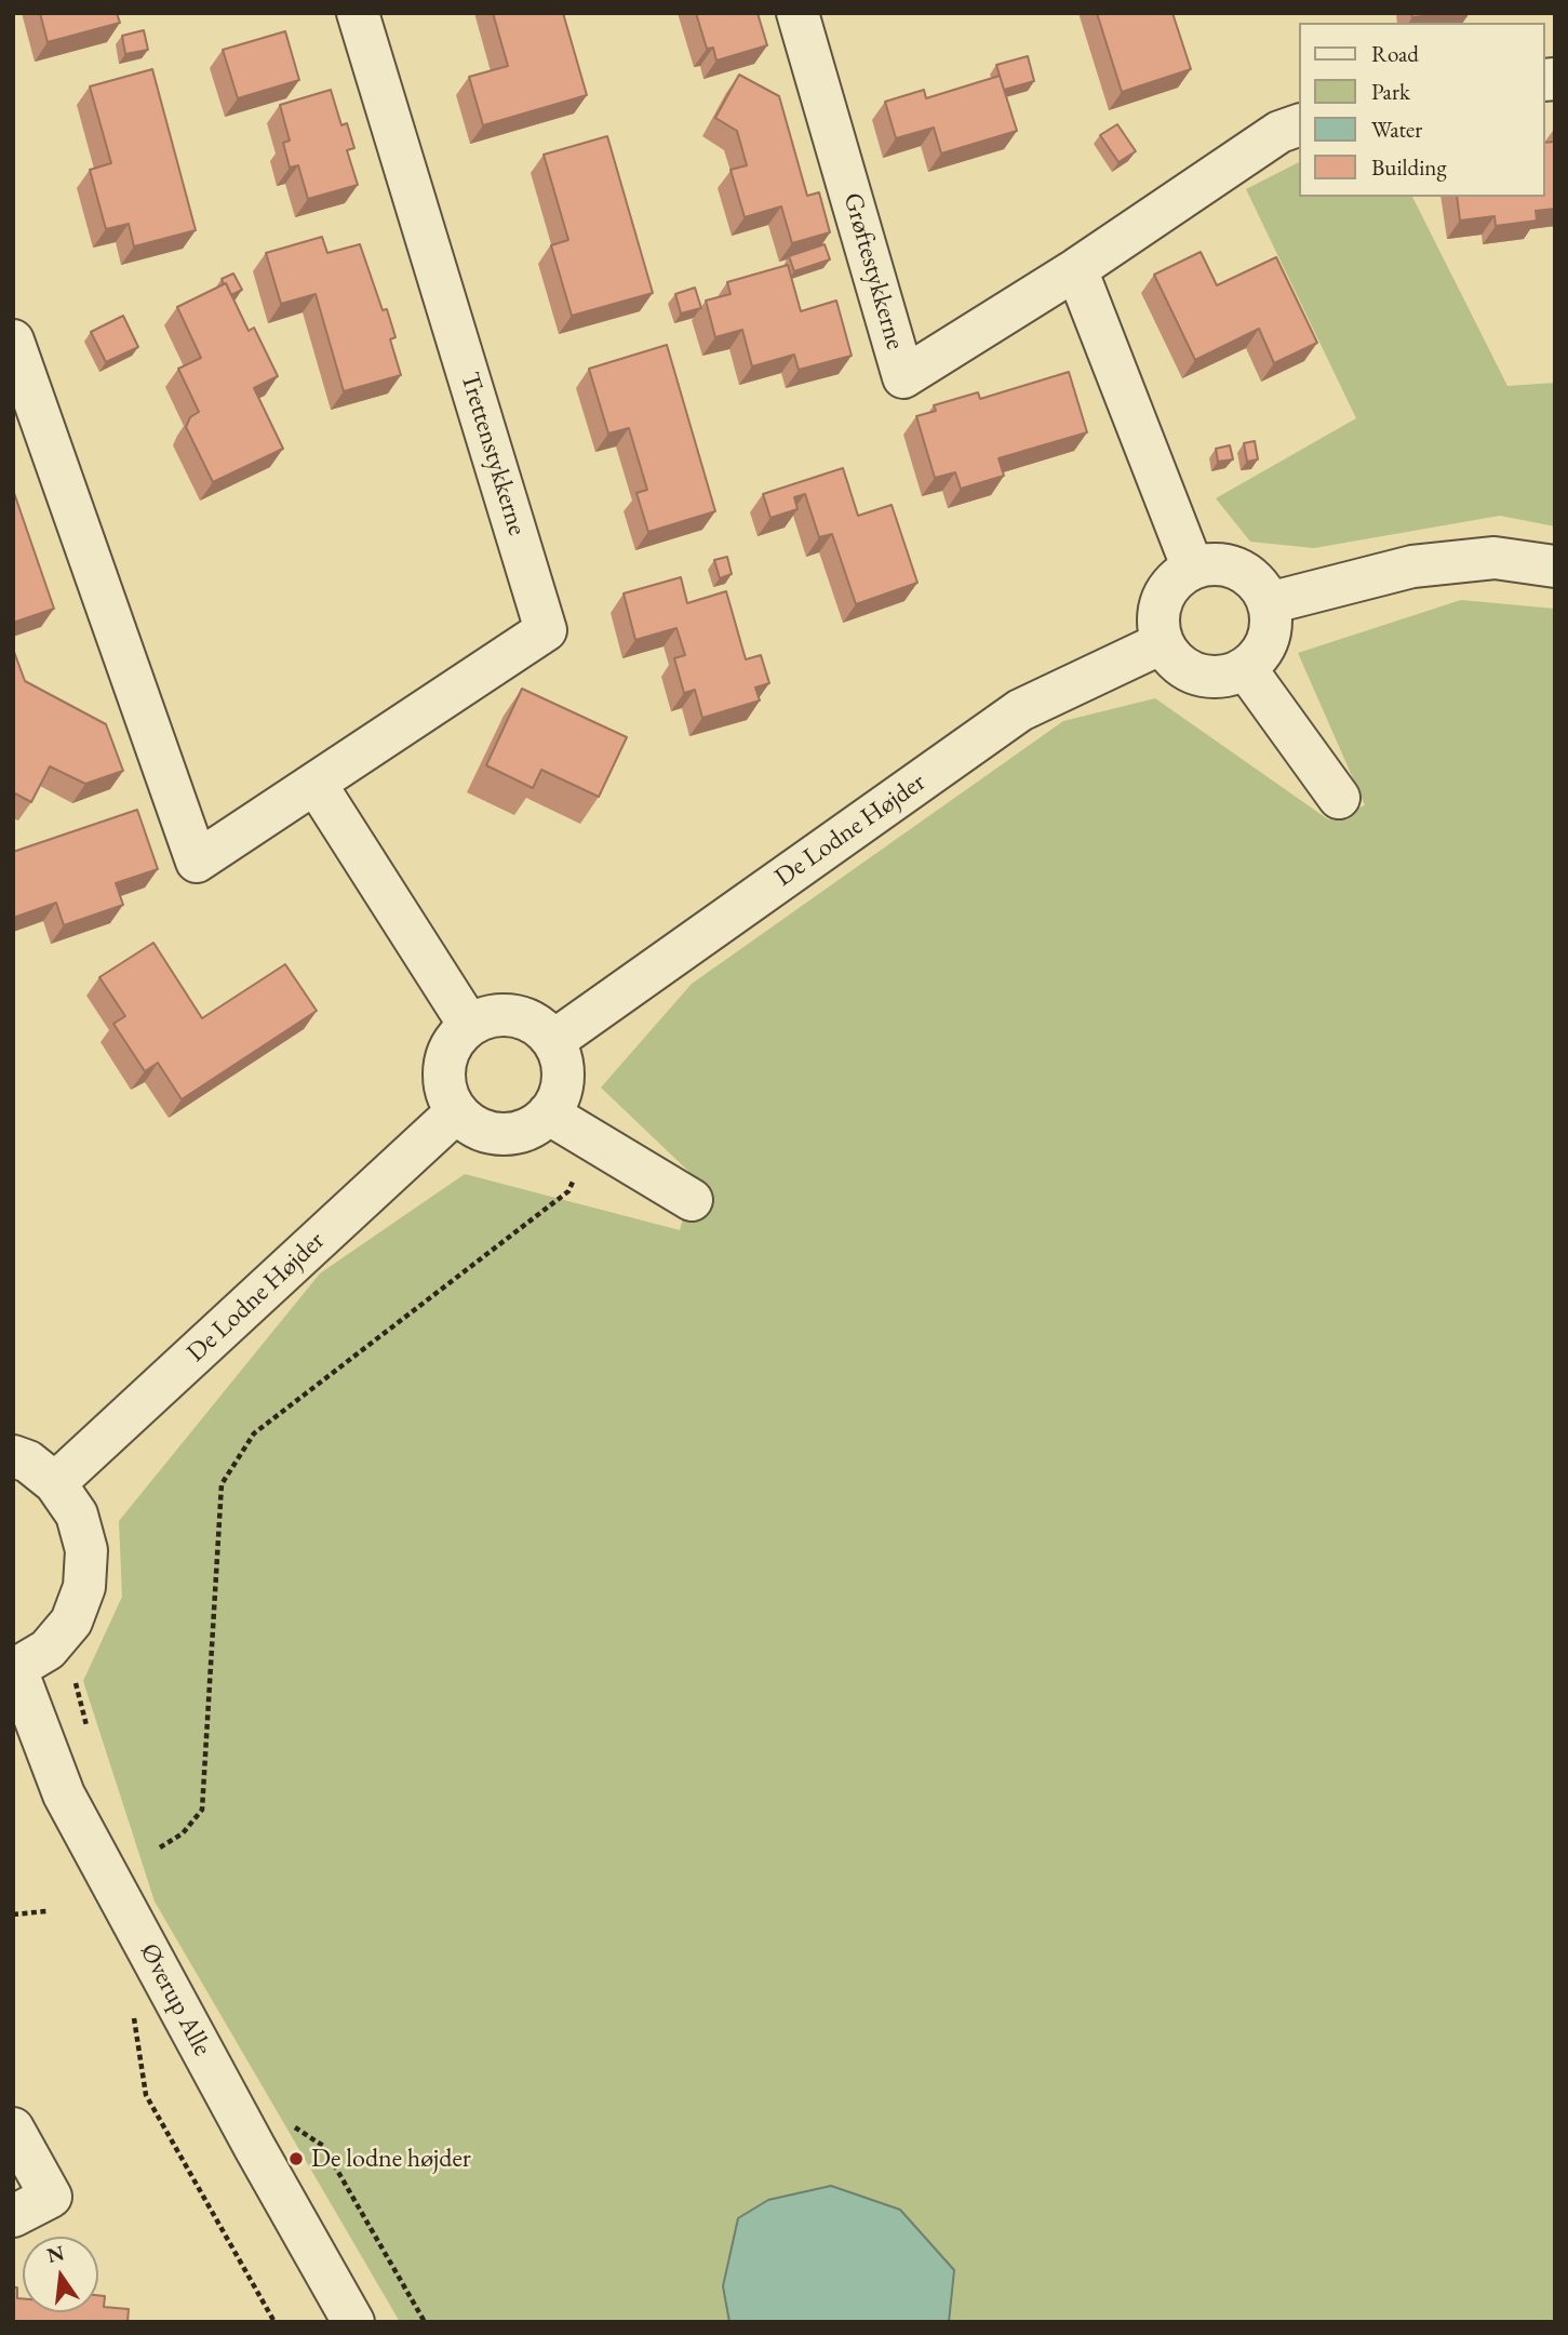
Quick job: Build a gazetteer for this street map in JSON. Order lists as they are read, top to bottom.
{
  "streets": {
    "street": [
      "Grøftestykkerne",
      "Trettenstykkerne",
      "De Lodne Højder",
      "Øverup Alle"
    ]
  },
  "places": ["De lodne højder"],
  "legend": [
    "Road",
    "Park",
    "Water",
    "Building"
  ],
  "north": "top"
}
